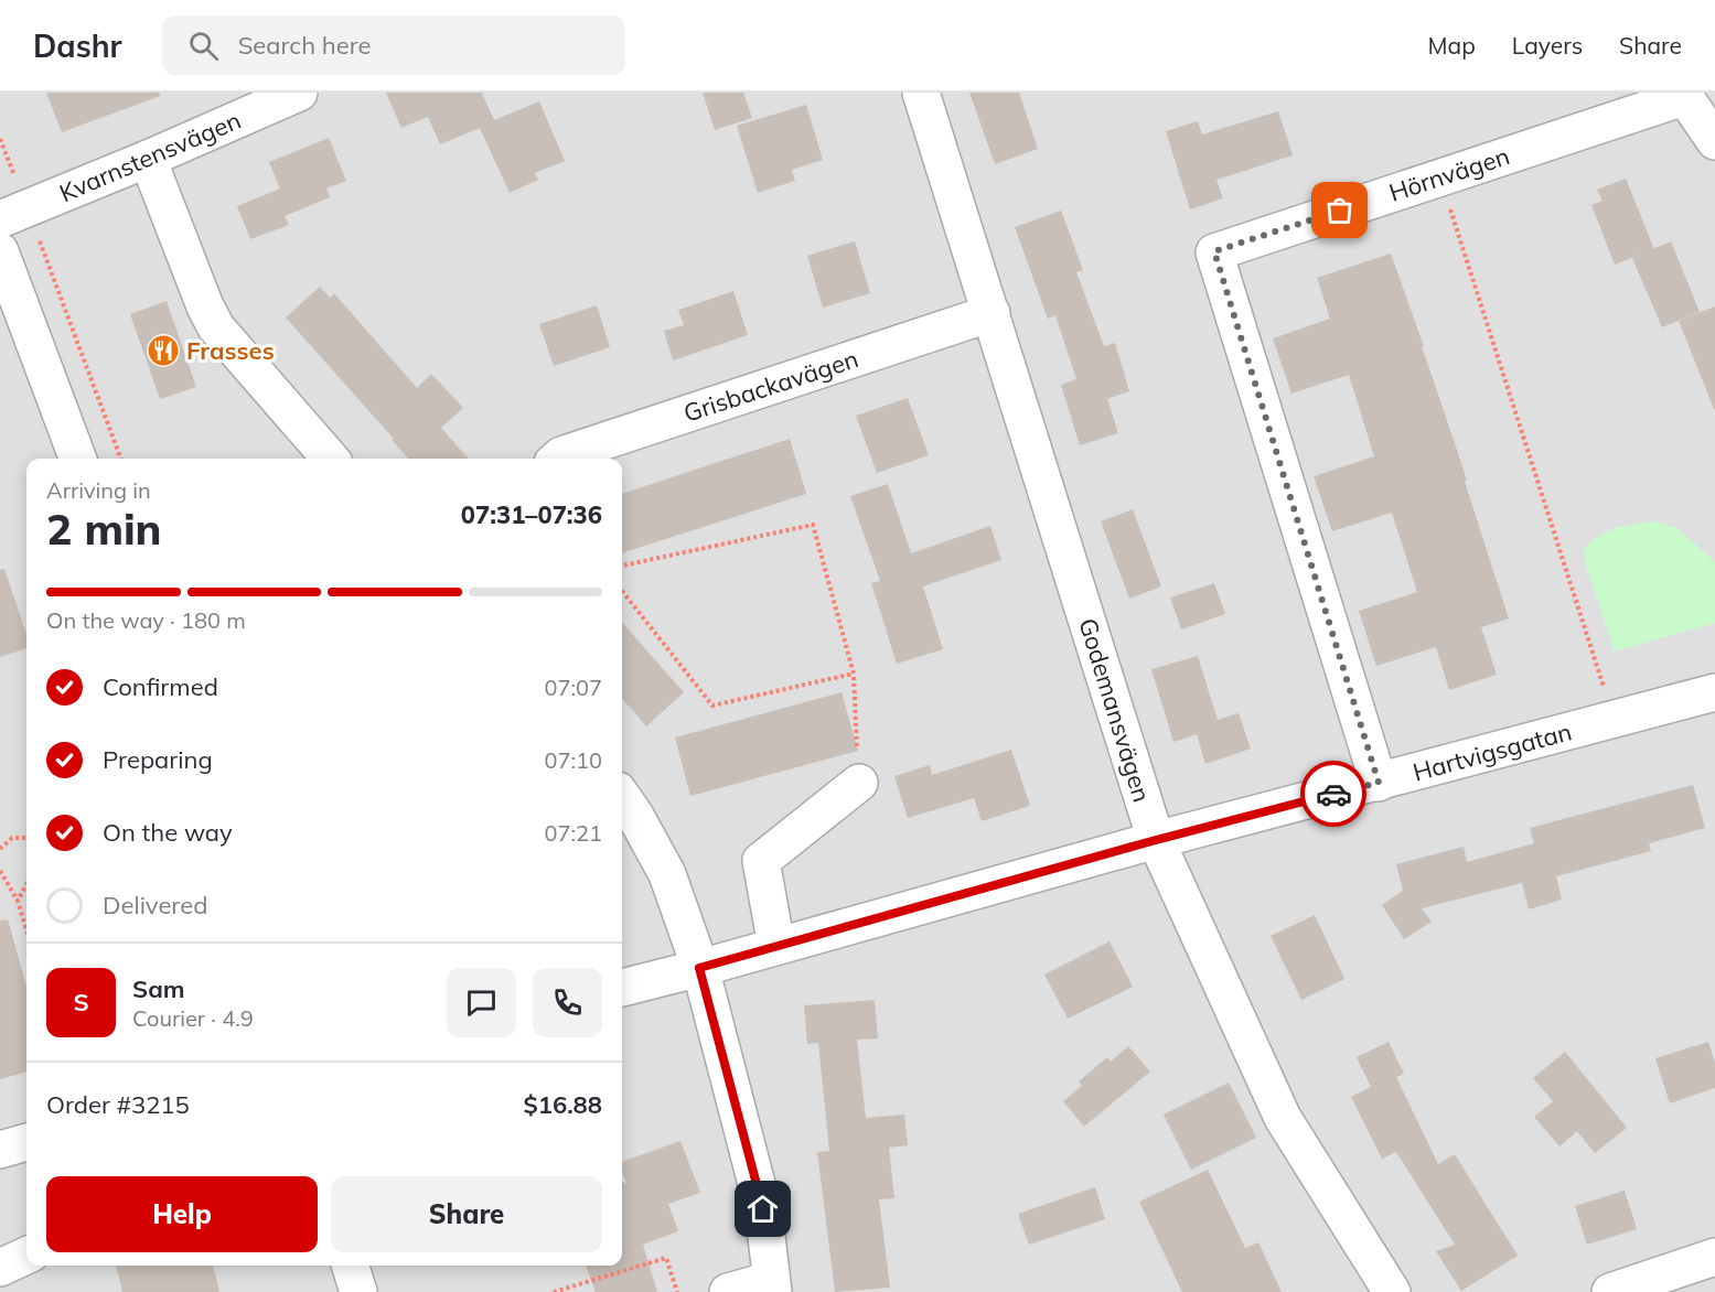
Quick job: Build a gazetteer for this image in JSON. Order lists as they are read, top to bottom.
{
  "streets": {
    "street": [
      "Kvarnstensvägen",
      "Hörnvägen",
      "Grisbackavägen",
      "Godemansvägen",
      "Hartvigsgatan"
    ]
  },
  "crossings": [
    ["Hörnvägen", "Hartvigsgatan"],
    ["Grisbackavägen", "Godemansvägen"],
    ["Godemansvägen", "Hartvigsgatan"]
  ],
  "places": {
    "restaurant": ["Frasses"]
  },
  "page": {
    "header": "Dashr",
    "search": "Search here",
    "nav": ["Map", "Layers", "Share"],
    "heading": ["2 min", "Arriving in", "07:31–07:36"],
    "panel": [
      "Sam",
      "Courier · 4.9",
      "Order #3215",
      "$16.88"
    ],
    "bar": "On the way · 180 m",
    "list": [
      ["Confirmed", "07:07"],
      ["Preparing", "07:10"],
      ["On the way", "07:21"],
      "Delivered"
    ],
    "round": "S",
    "buttons": ["Help", "Share"]
  }
}
